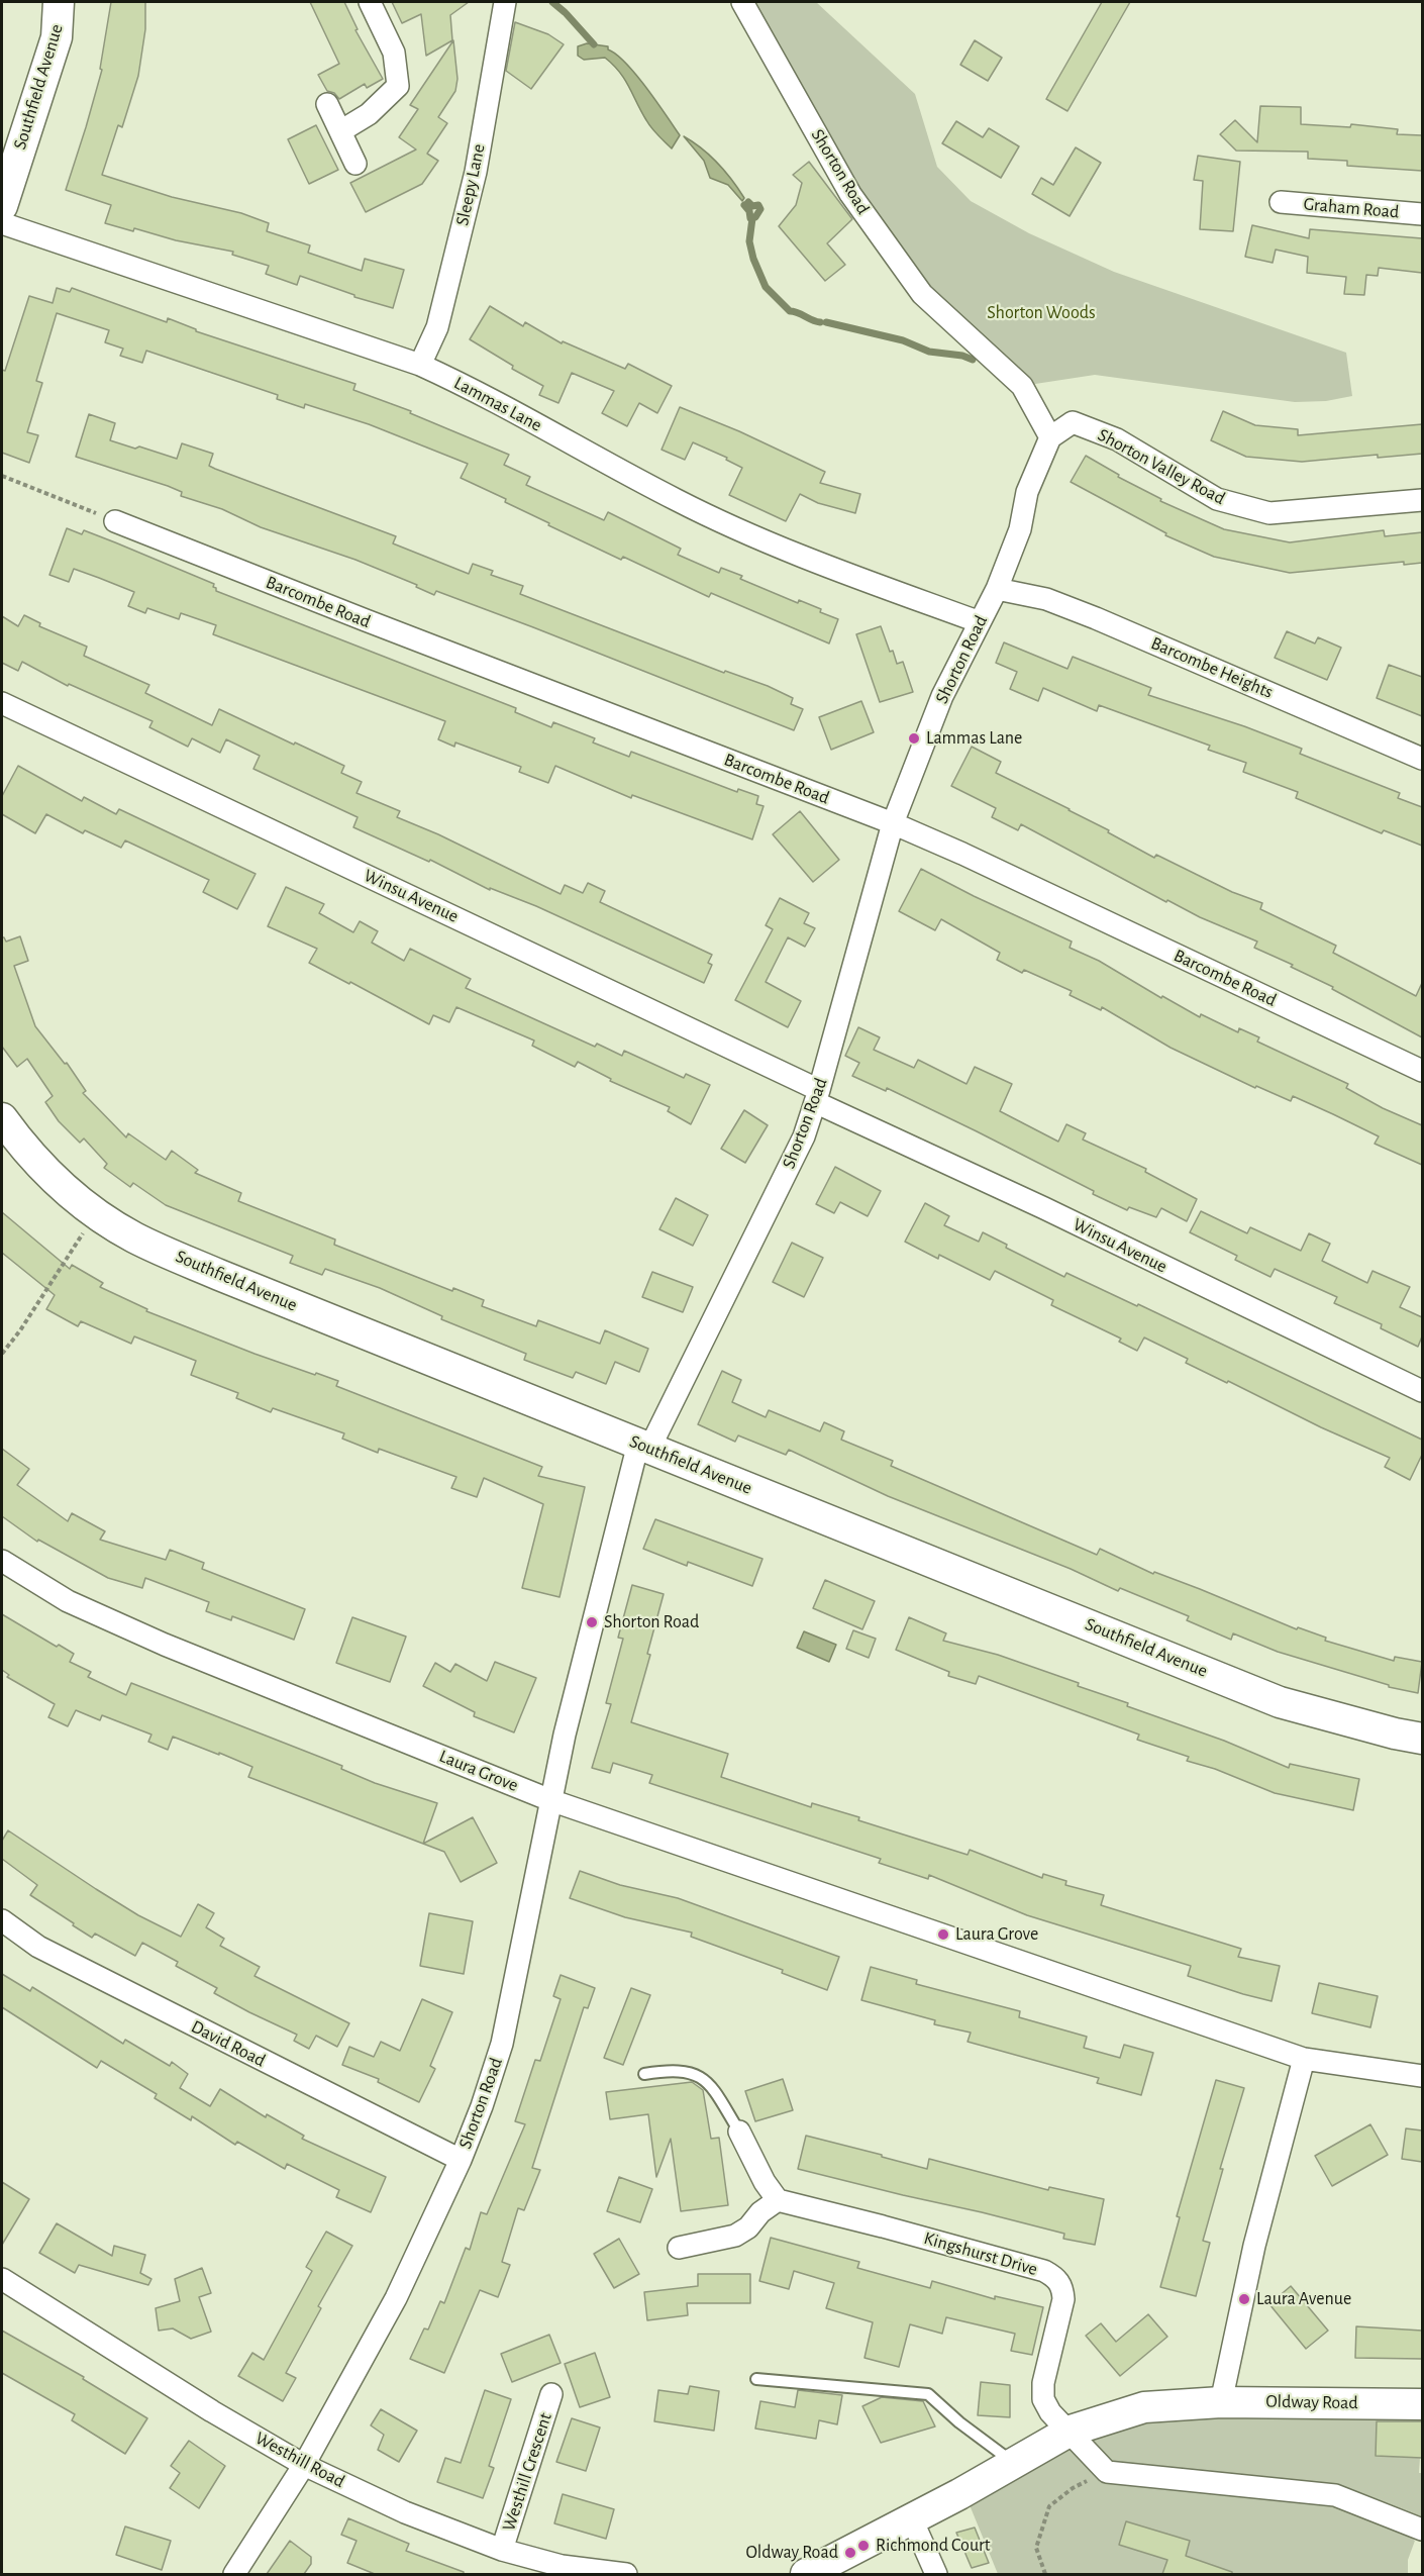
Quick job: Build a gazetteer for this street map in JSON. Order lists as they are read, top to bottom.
{
  "streets": {
    "street": [
      "Southfield Avenue",
      "Shorton Road",
      "Sleepy Lane",
      "Graham Road",
      "Lammas Lane",
      "Shorton Valley Road",
      "Barcombe Road",
      "Barcombe Heights",
      "Winsu Avenue",
      "Laura Grove",
      "David Road",
      "Kingshurst Drive",
      "Oldway Road",
      "Westhill Road",
      "Westhill Crescent"
    ]
  },
  "crossings": [
    ["Southfield Avenue", "Shorton Road"],
    ["Shorton Road", "Lammas Lane"],
    ["Shorton Road", "Shorton Valley Road"],
    ["Shorton Road", "Barcombe Road"],
    ["Shorton Road", "Barcombe Heights"],
    ["Shorton Road", "Winsu Avenue"],
    ["Shorton Road", "Laura Grove"],
    ["Shorton Road", "David Road"],
    ["Shorton Road", "Westhill Road"],
    ["Sleepy Lane", "Lammas Lane"],
    ["Kingshurst Drive", "Oldway Road"],
    ["Westhill Road", "Westhill Crescent"]
  ],
  "parks": ["Shorton Woods"],
  "places": [
    "Lammas Lane",
    "Shorton Road",
    "Laura Grove",
    "Laura Avenue",
    "Richmond Court",
    "Oldway Road"
  ]
}
